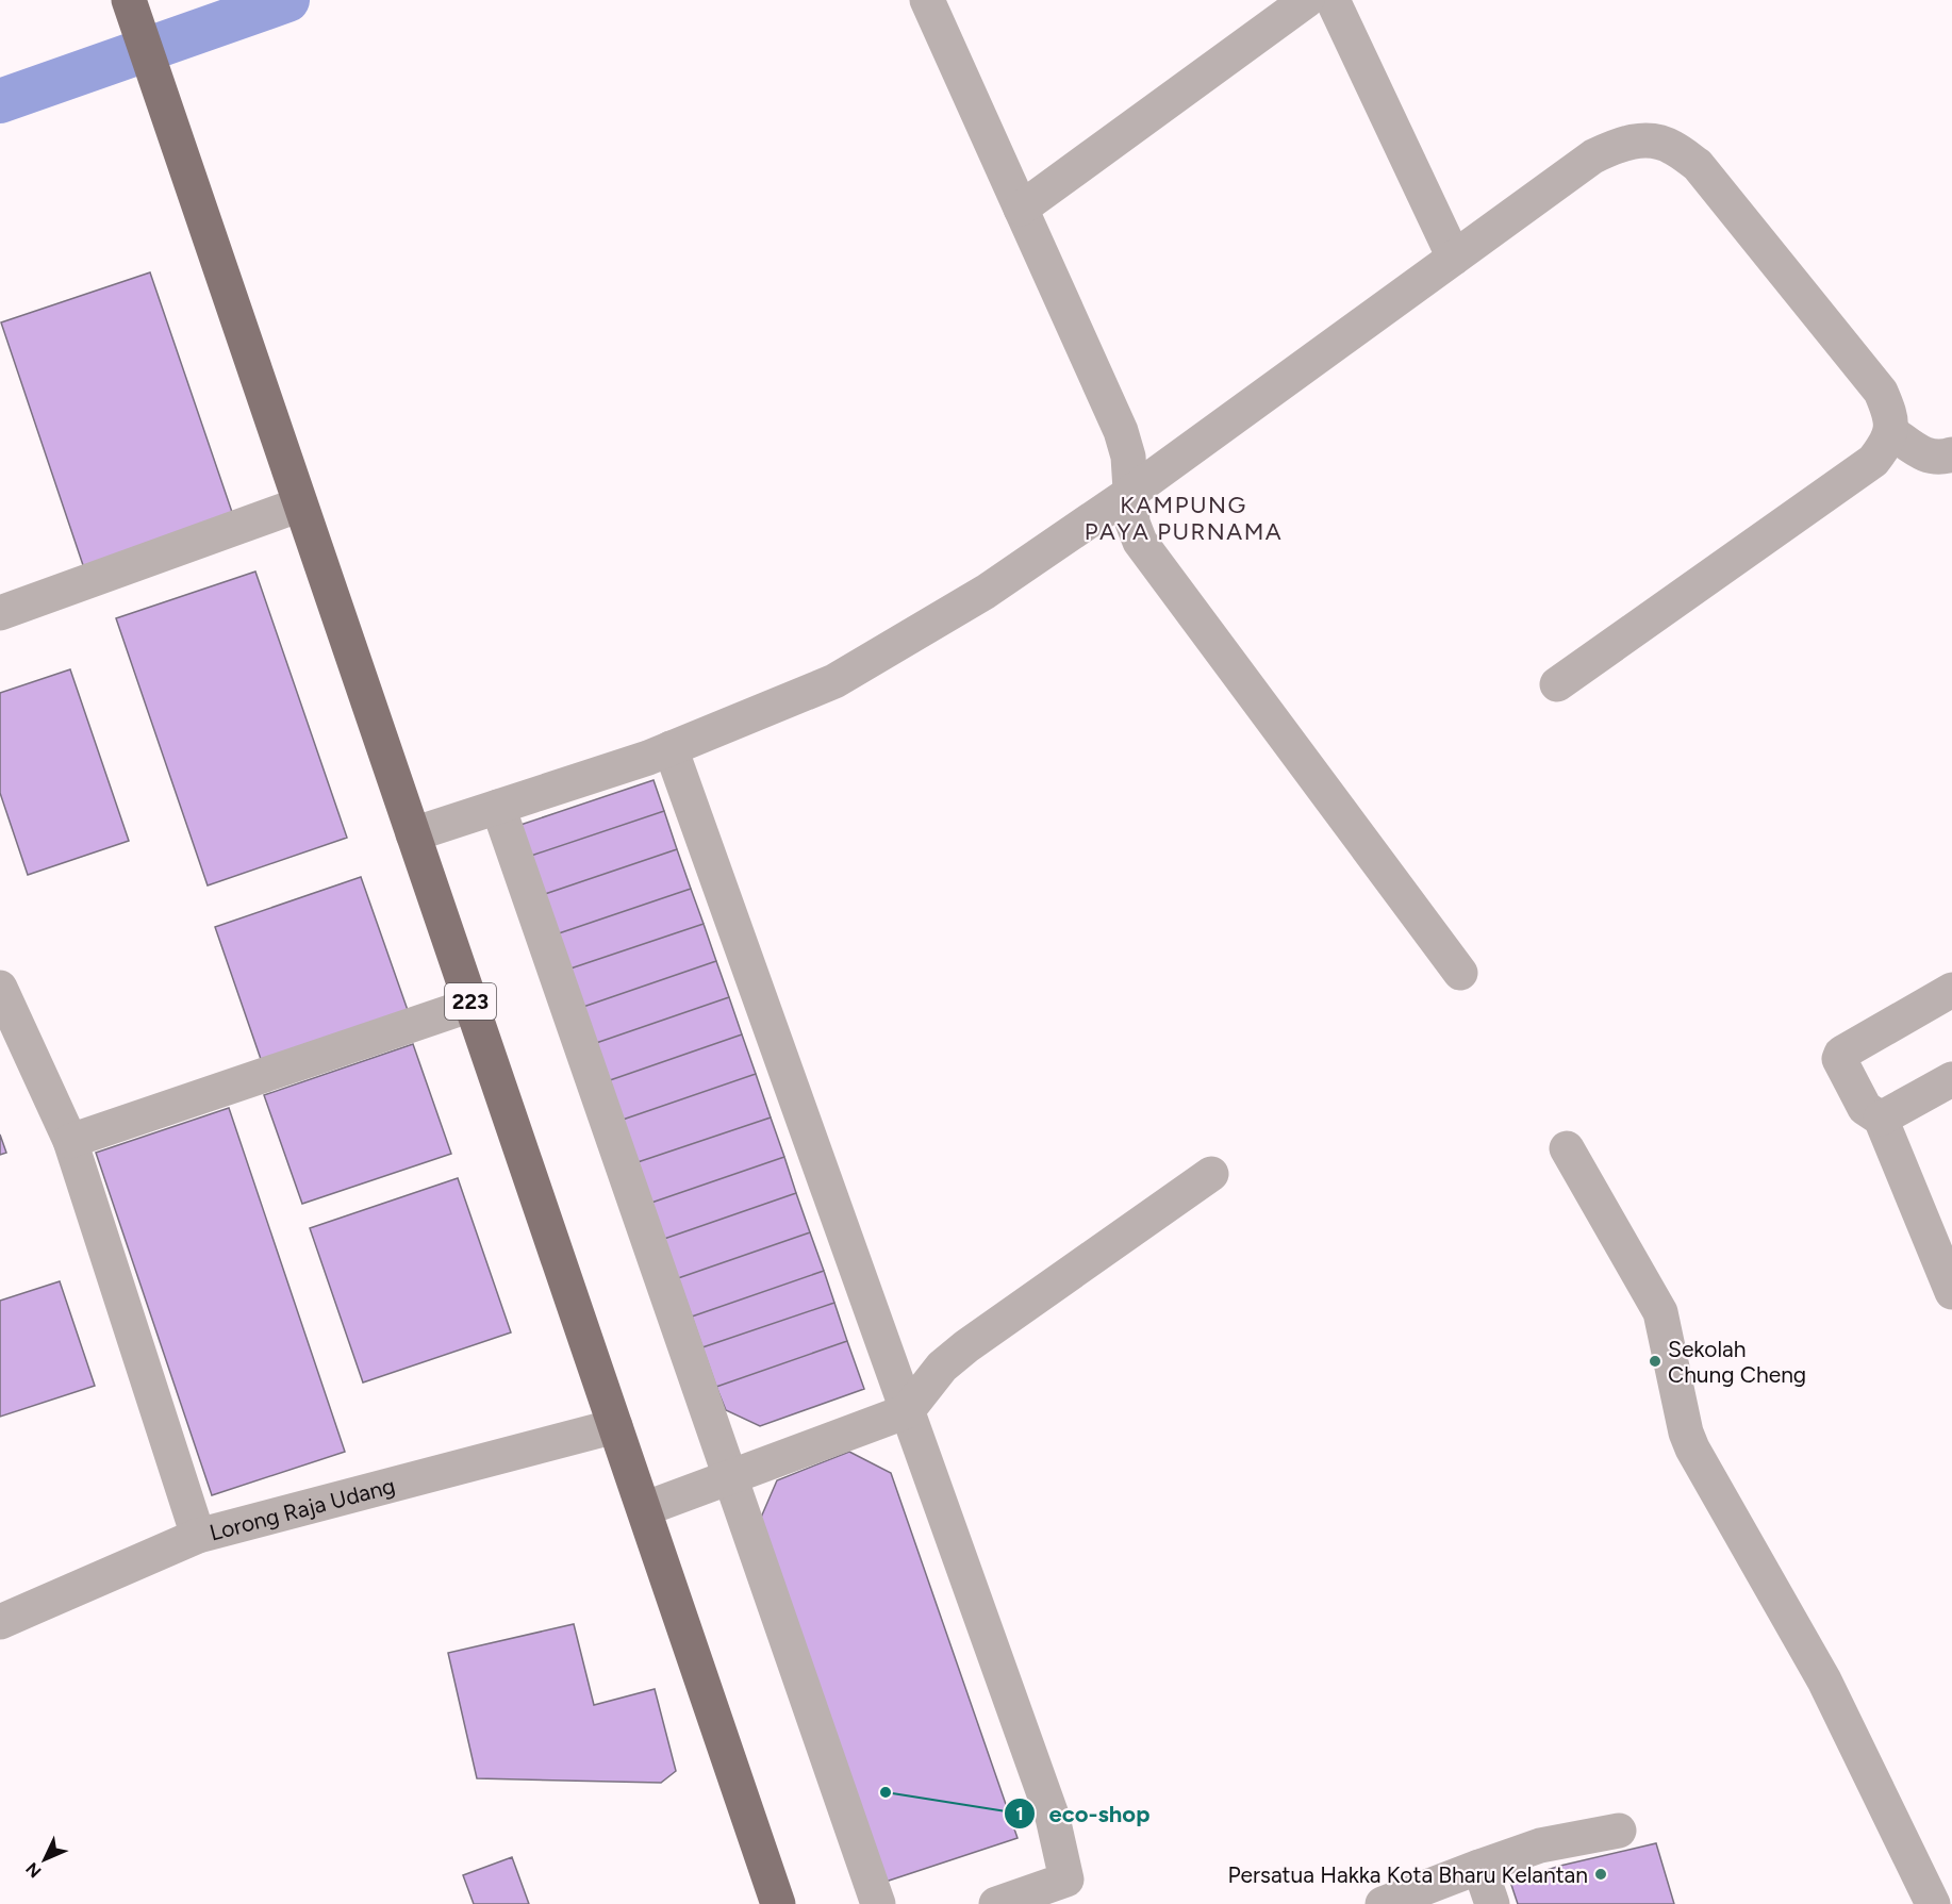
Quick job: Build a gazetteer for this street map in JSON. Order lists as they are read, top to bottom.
{
  "streets": {
    "main road": ["223"],
    "street": ["Lorong Raja Udang"]
  },
  "crossings": [
    ["223", "Lorong Raja Udang"]
  ],
  "districts": ["KAMPUNG PAYA PURNAMA"],
  "places": ["Sekolah Chung Cheng", "eco-shop", "Persatua Hakka Kota Bharu Kelantan"],
  "north": "bottom left"
}
